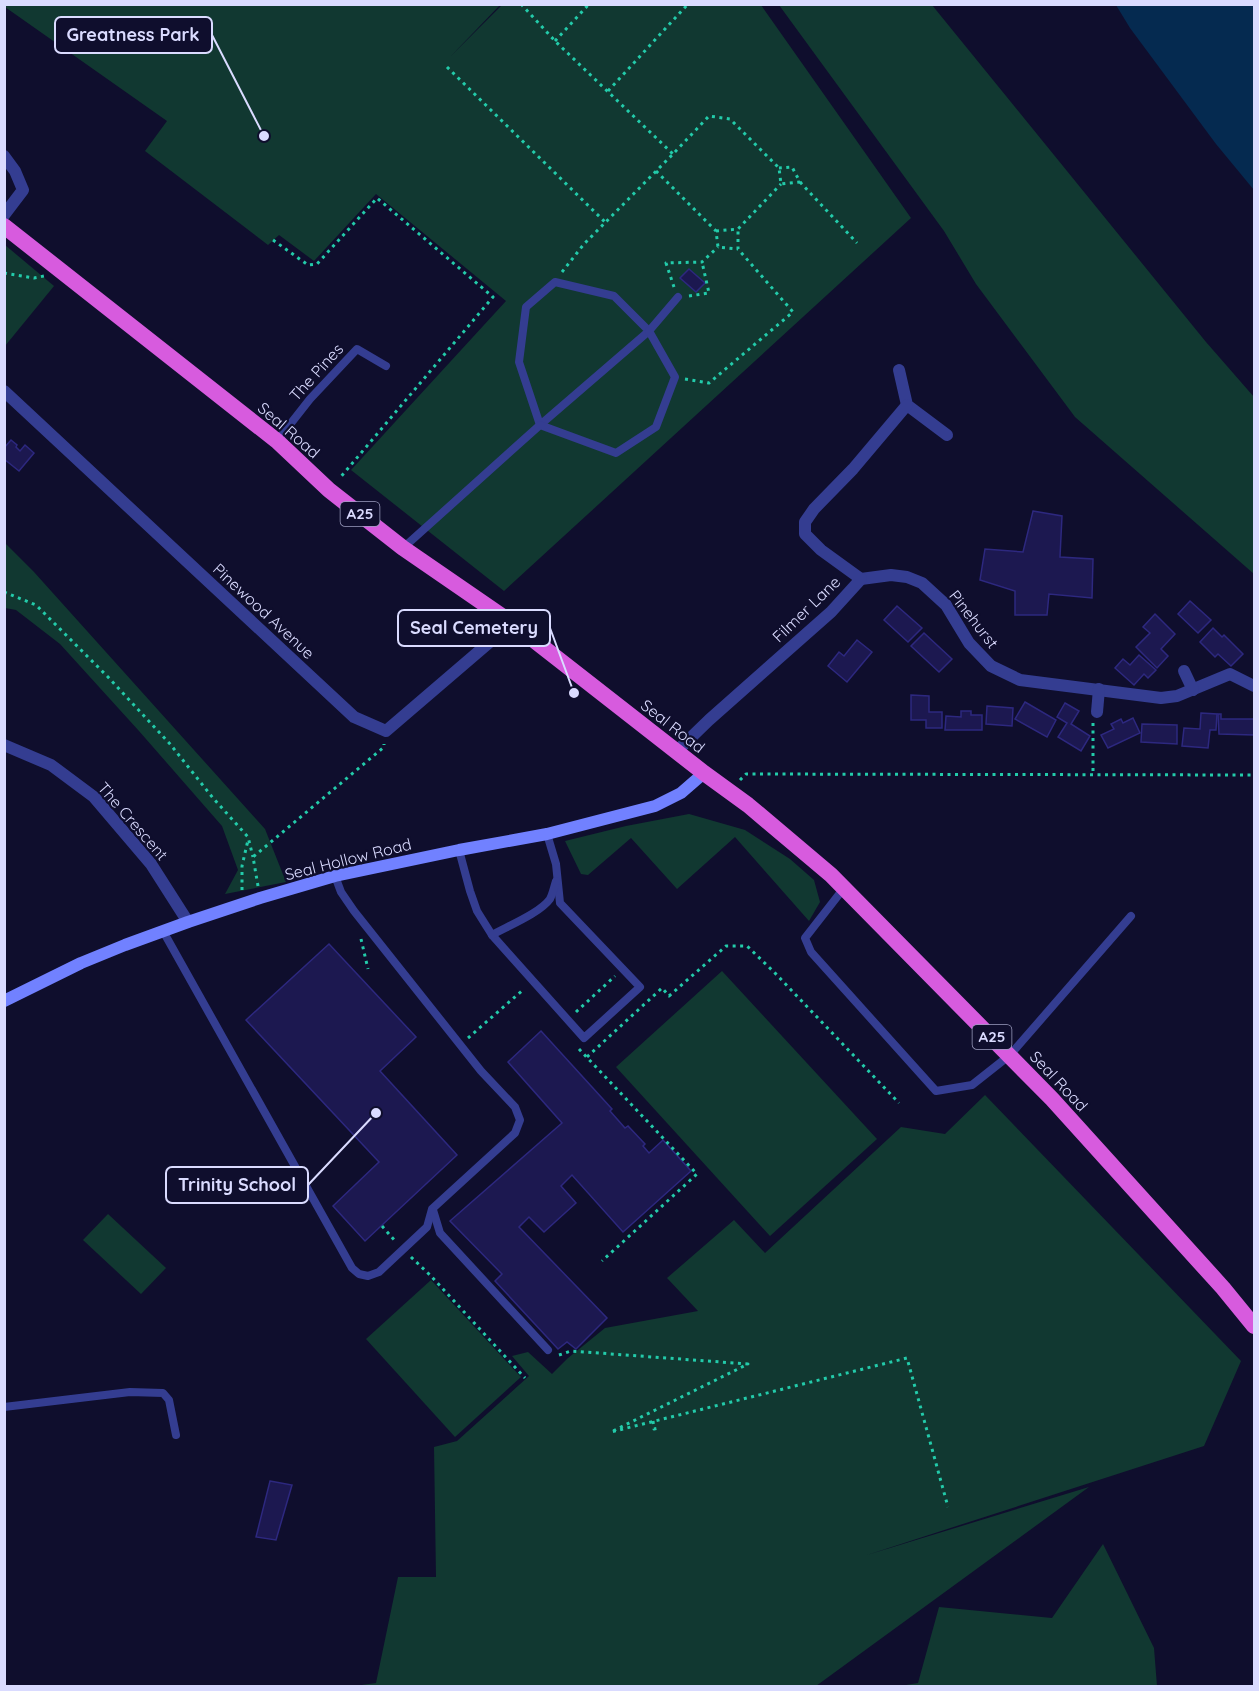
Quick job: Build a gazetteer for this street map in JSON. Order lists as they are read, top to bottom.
{
  "streets": {
    "highway": ["Seal Road", "A25"],
    "main road": ["Seal Hollow Road"],
    "street": [
      "Filmer Lane",
      "Pinewood Avenue",
      "Pinehurst",
      "The Crescent"
    ],
    "lane": ["The Pines"]
  },
  "crossings": [
    ["The Pines", "Seal Road"],
    ["Seal Road", "Filmer Lane"],
    ["Seal Road", "Seal Hollow Road"],
    ["Filmer Lane", "Pinehurst"],
    ["The Crescent", "Seal Hollow Road"]
  ],
  "places": ["Greatness Park", "Seal Cemetery", "Trinity School"]
}
